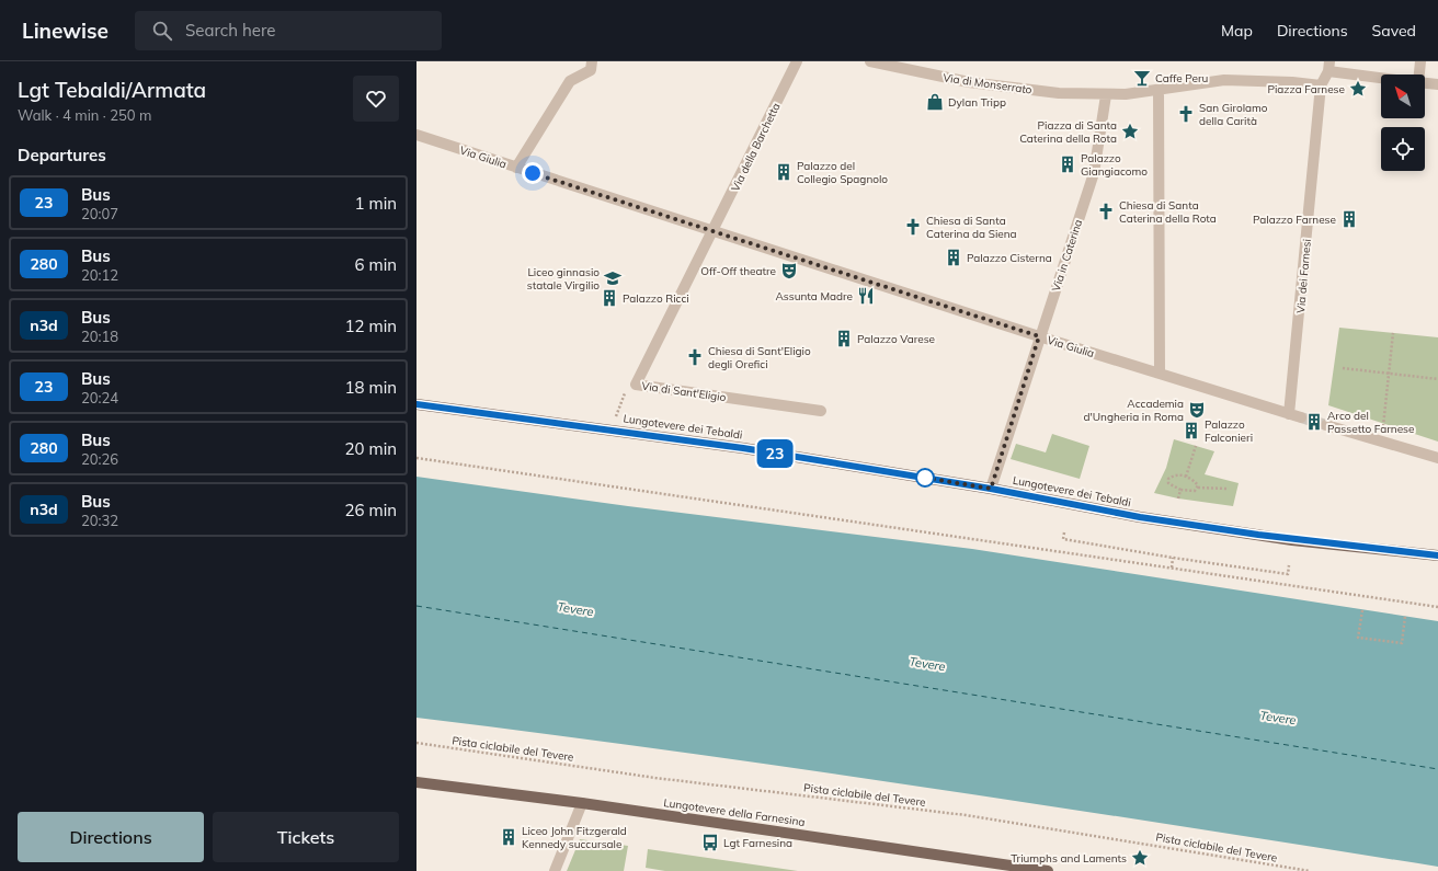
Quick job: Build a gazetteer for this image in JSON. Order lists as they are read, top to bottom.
{
  "streets": {
    "main road": ["Lungotevere dei Tebaldi", "Lungotevere della Farnesina"],
    "street": [
      "Via di Monserrato",
      "Via della Barchetta",
      "Via Giulia",
      "Via in Caterina",
      "Via dei Farnesi",
      "Via di Sant'Eligio"
    ],
    "path": ["Pista ciclabile del Tevere"]
  },
  "crossings": [
    ["Via di Monserrato", "Via in Caterina"],
    ["Via della Barchetta", "Via Giulia"],
    ["Via della Barchetta", "Via di Sant'Eligio"],
    ["Via Giulia", "Via in Caterina"],
    ["Via Giulia", "Via dei Farnesi"],
    ["Via Giulia", "Via di Sant'Eligio"],
    ["Via in Caterina", "Lungotevere dei Tebaldi"]
  ],
  "water": ["Tevere"],
  "places": {
    "bar": ["Caffe Peru"],
    "place": ["Piazza Farnese", "Piazza di Santa Caterina della Rota", "Triumphs and Laments"],
    "shop": ["Dylan Tripp"],
    "church": [
      "San Girolamo della Carità",
      "Chiesa di Santa Caterina della Rota",
      "Chiesa di Santa Caterina da Siena",
      "Chiesa di Sant'Eligio degli Orefici"
    ],
    "building": [
      "Palazzo Giangiacomo",
      "Palazzo del Collegio Spagnolo",
      "Palazzo Farnese",
      "Palazzo Cisterna",
      "Palazzo Ricci",
      "Palazzo Varese",
      "Arco del Passetto Farnese",
      "Palazzo Falconieri",
      "Liceo John Fitzgerald Kennedy succursale"
    ],
    "theatre": ["Off-Off theatre", "Accademia d'Ungheria in Roma"],
    "school or university": ["Liceo ginnasio statale Virgilio"],
    "restaurant": ["Assunta Madre"],
    "bus stop": ["Lgt Farnesina"]
  },
  "lines": ["bus line 23"],
  "north": "top left",
  "page": {
    "header": "Linewise",
    "search": "Search here",
    "nav": ["Map", "Directions", "Saved"],
    "heading": [
      ["Lgt Tebaldi/Armata", "Walk · 4 min · 250 m"],
      "Departures"
    ],
    "on_map": "23",
    "list": [
      {
        "mark": "23",
        "name": "Bus",
        "note": "20:07",
        "value": "1 min"
      },
      {
        "mark": "280",
        "name": "Bus",
        "note": "20:12",
        "value": "6 min"
      },
      {
        "mark": "n3d",
        "name": "Bus",
        "note": "20:18",
        "value": "12 min"
      },
      {
        "mark": "23",
        "name": "Bus",
        "note": "20:24",
        "value": "18 min"
      },
      {
        "mark": "280",
        "name": "Bus",
        "note": "20:26",
        "value": "20 min"
      },
      {
        "mark": "n3d",
        "name": "Bus",
        "note": "20:32",
        "value": "26 min"
      }
    ],
    "buttons": ["Directions", "Tickets"]
  }
}
